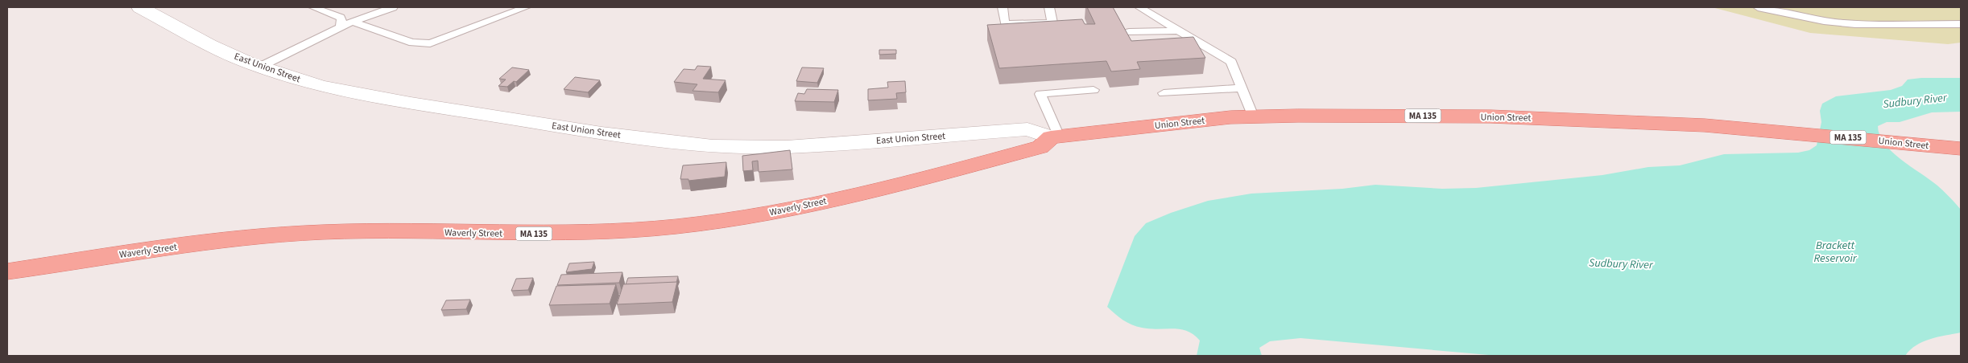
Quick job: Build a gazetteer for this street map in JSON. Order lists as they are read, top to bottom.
{
  "streets": {
    "main road": ["MA 135", "Union Street", "Waverly Street"],
    "street": ["East Union Street"]
  },
  "crossings": [
    ["East Union Street", "Union Street"],
    ["East Union Street", "Waverly Street"],
    ["Union Street", "Waverly Street"]
  ],
  "water": ["Sudbury River", "Brackett Reservoir"]
}
